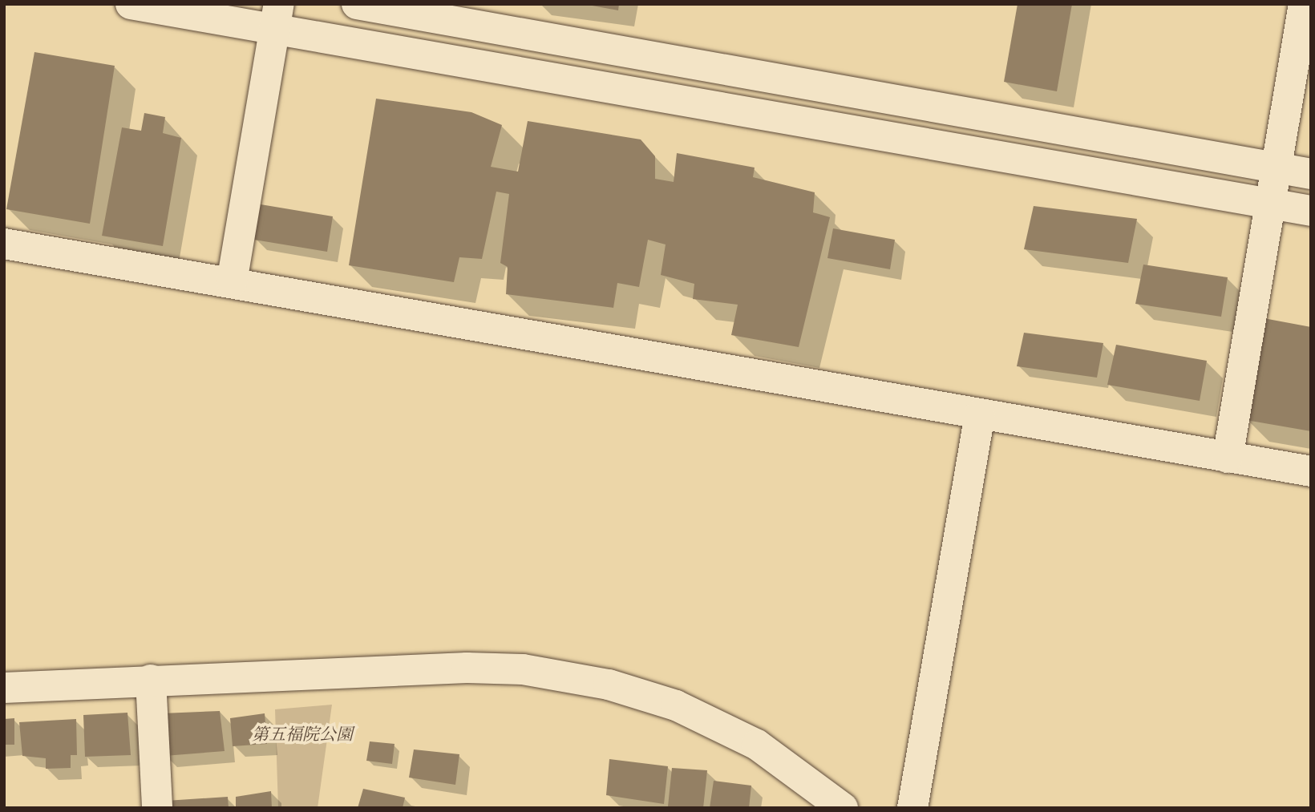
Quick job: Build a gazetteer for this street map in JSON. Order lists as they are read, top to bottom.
{
  "parks": ["第五福院公園"]
}
